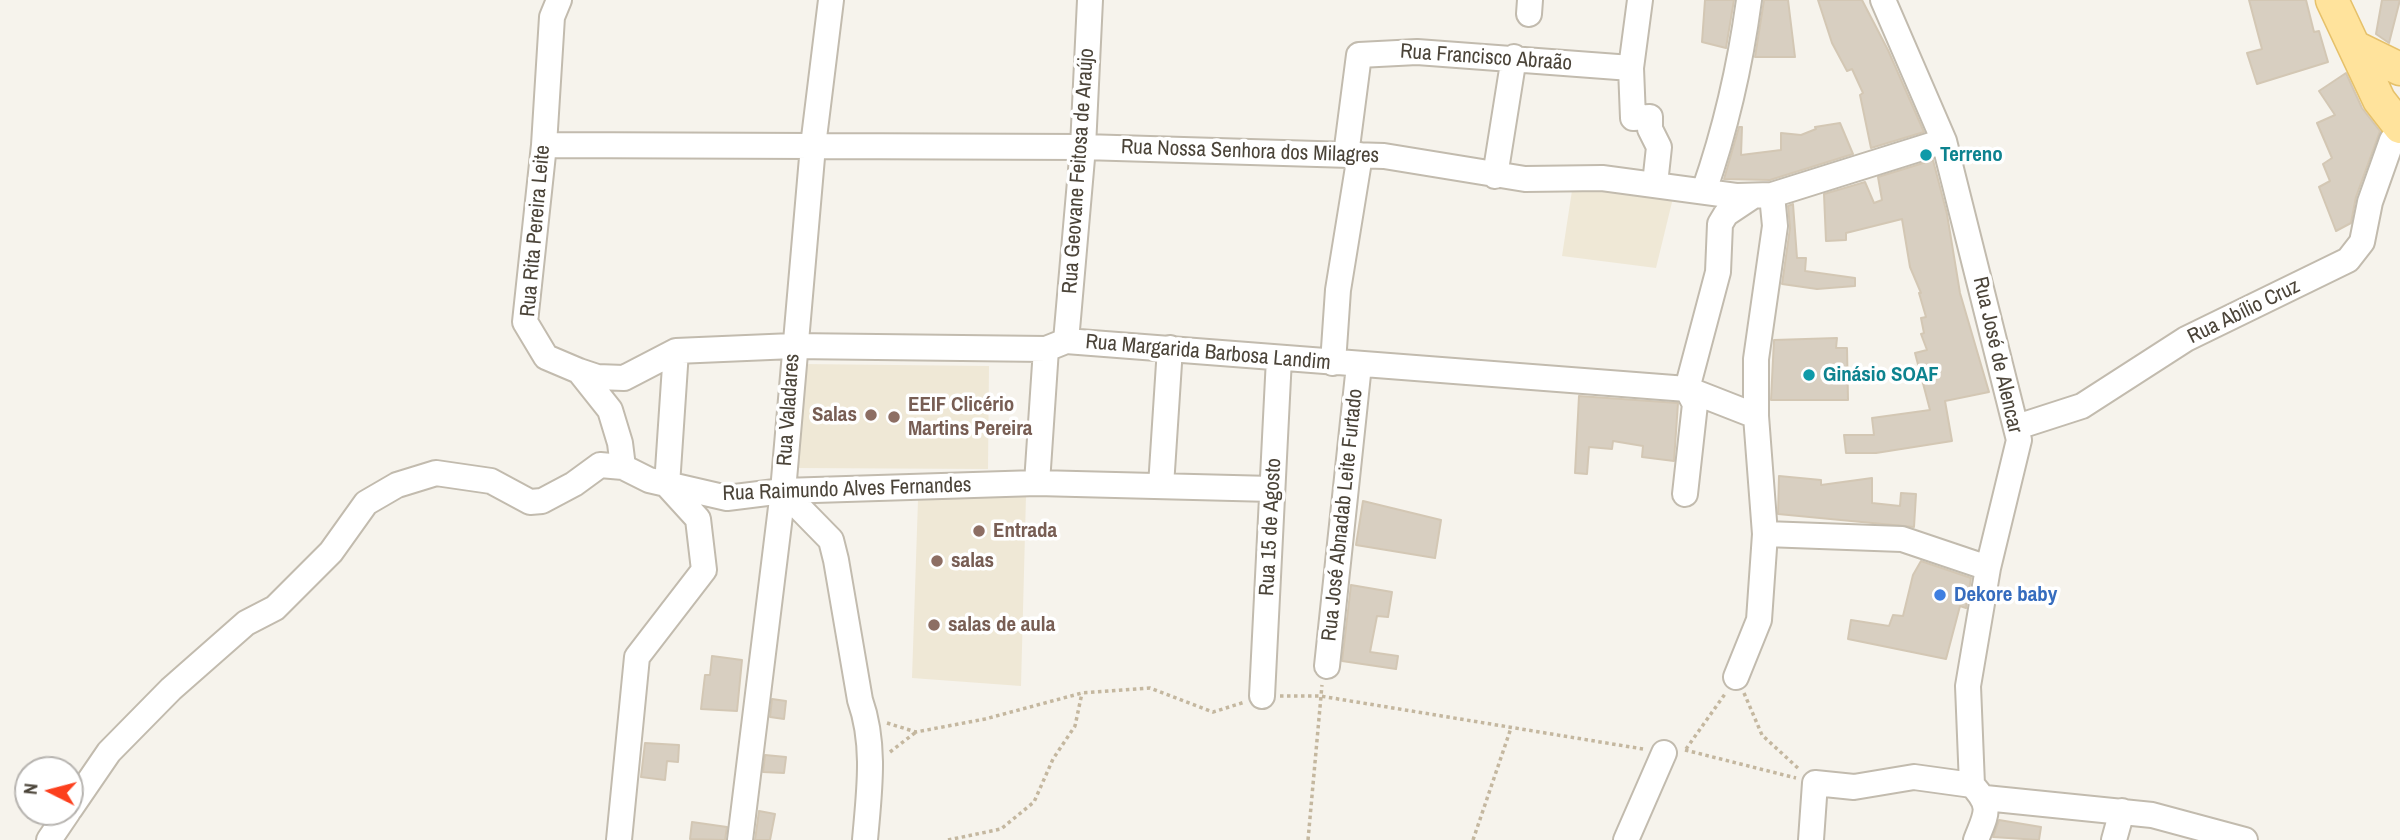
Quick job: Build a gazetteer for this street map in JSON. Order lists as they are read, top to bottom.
{
  "streets": {
    "street": [
      "Rua Francisco Abraão",
      "Rua Nossa Senhora dos Milagres",
      "Rua Geovane Feitosa de Araújo",
      "Rua Rita Pereira Leite",
      "Rua Abílio Cruz",
      "Rua Margarida Barbosa Landim",
      "Rua José de Alencar",
      "Rua Valadares",
      "Rua Raimundo Alves Fernandes",
      "Rua José Abnadab Leite Furtado",
      "Rua 15 de Agosto"
    ]
  },
  "crossings": [
    ["Rua Francisco Abraão", "Rua José Abnadab Leite Furtado"],
    ["Rua Nossa Senhora dos Milagres", "Rua Geovane Feitosa de Araújo"],
    ["Rua Nossa Senhora dos Milagres", "Rua Rita Pereira Leite"],
    ["Rua Nossa Senhora dos Milagres", "Rua José de Alencar"],
    ["Rua Nossa Senhora dos Milagres", "Rua Valadares"],
    ["Rua Nossa Senhora dos Milagres", "Rua José Abnadab Leite Furtado"],
    ["Rua Geovane Feitosa de Araújo", "Rua Margarida Barbosa Landim"],
    ["Rua Geovane Feitosa de Araújo", "Rua Raimundo Alves Fernandes"],
    ["Rua Rita Pereira Leite", "Rua Margarida Barbosa Landim"],
    ["Rua Rita Pereira Leite", "Rua Raimundo Alves Fernandes"],
    ["Rua Abílio Cruz", "Rua José de Alencar"],
    ["Rua Margarida Barbosa Landim", "Rua Valadares"],
    ["Rua Margarida Barbosa Landim", "Rua José Abnadab Leite Furtado"],
    ["Rua Margarida Barbosa Landim", "Rua 15 de Agosto"],
    ["Rua Valadares", "Rua Raimundo Alves Fernandes"],
    ["Rua Raimundo Alves Fernandes", "Rua 15 de Agosto"]
  ],
  "places": [
    "Terreno",
    "Ginásio SOAF",
    "Salas",
    "EEIF Clicério Martins Pereira",
    "Entrada",
    "salas",
    "Dekore baby",
    "salas de aula"
  ],
  "north": "left"
}
